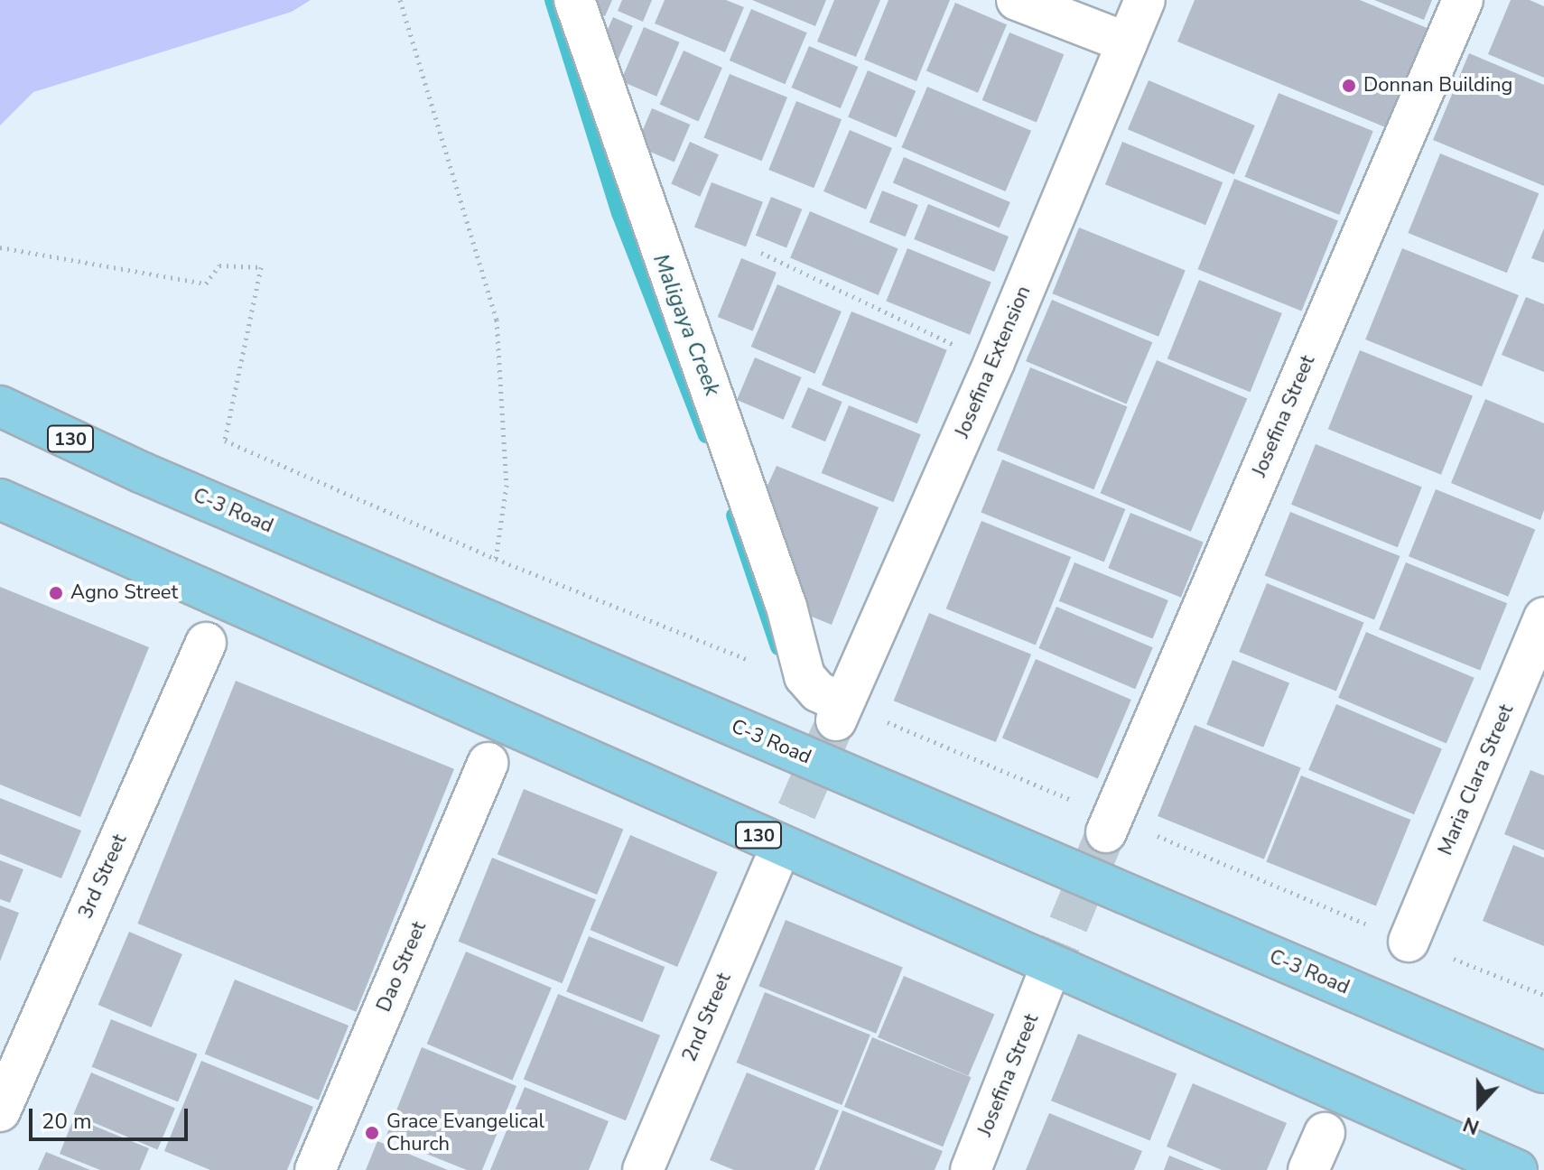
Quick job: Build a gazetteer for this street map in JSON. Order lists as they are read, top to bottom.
{
  "streets": {
    "main road": ["130", "C-3 Road"],
    "street": [
      "Josefina Extension",
      "Josefina Street",
      "Maria Clara Street",
      "3rd Street",
      "Dao Street",
      "2nd Street"
    ]
  },
  "water": ["Maligaya Creek"],
  "places": ["Donnan Building", "Agno Street", "Grace Evangelical Church"],
  "scale_bar": "20 m",
  "north": "bottom"
}
